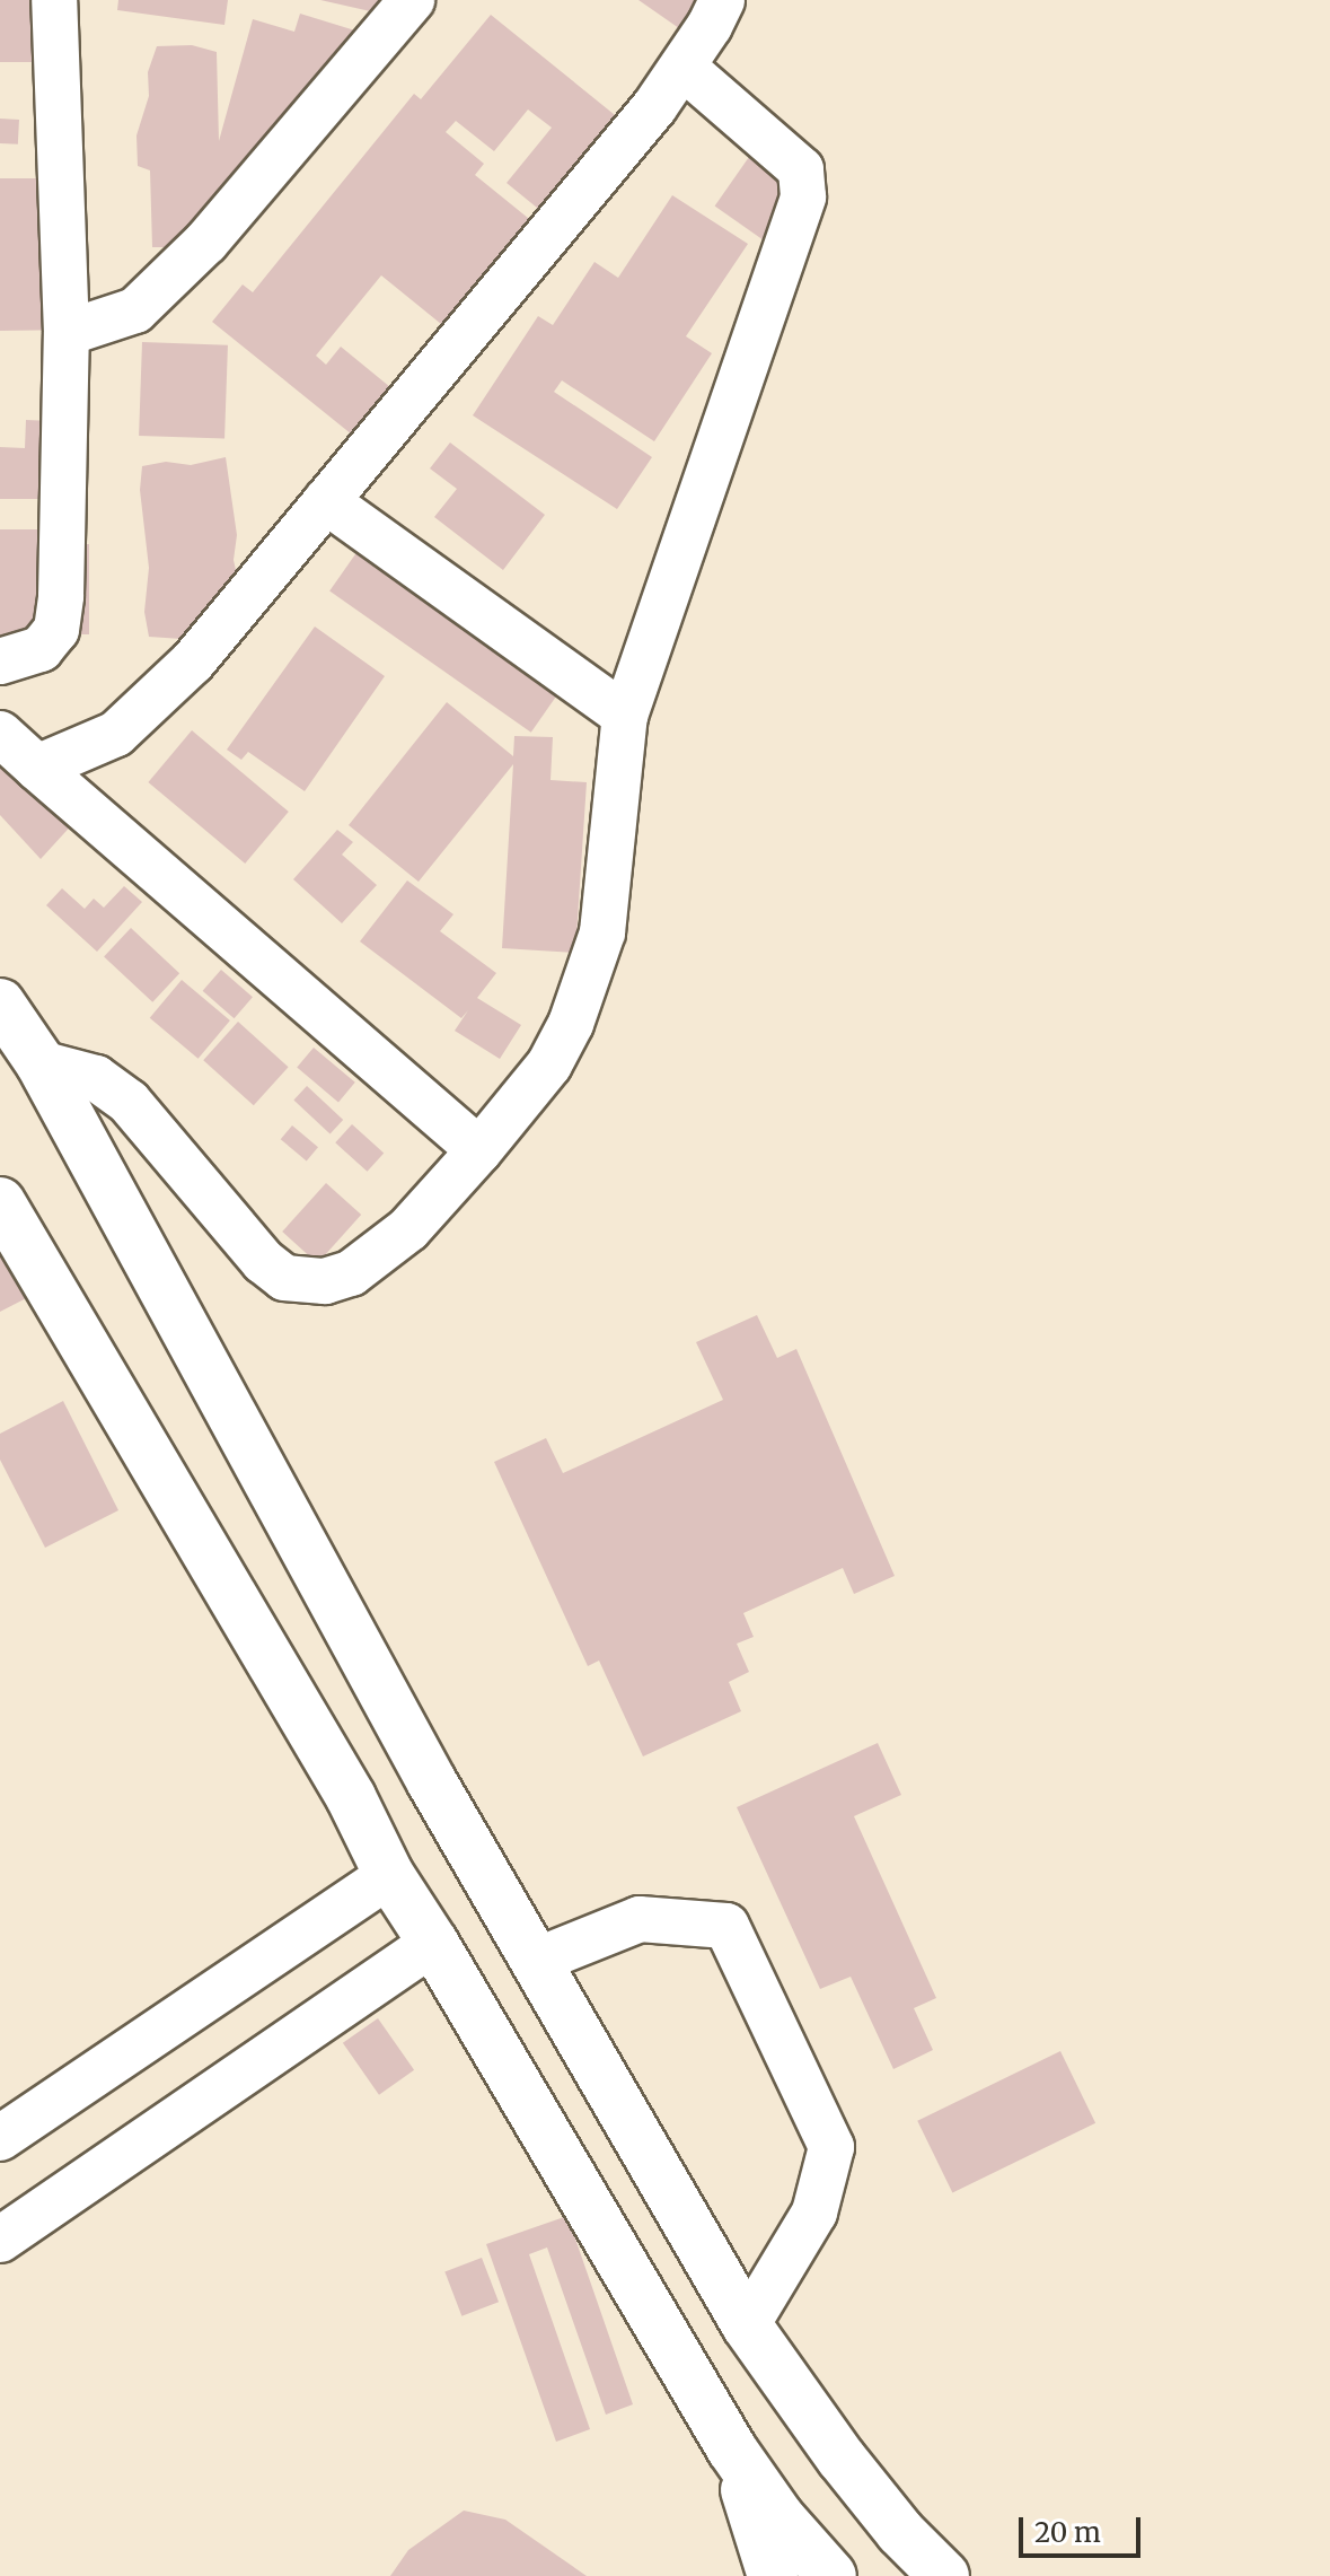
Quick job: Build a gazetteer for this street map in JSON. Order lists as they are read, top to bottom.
{
  "scale_bar": "20 m"
}
